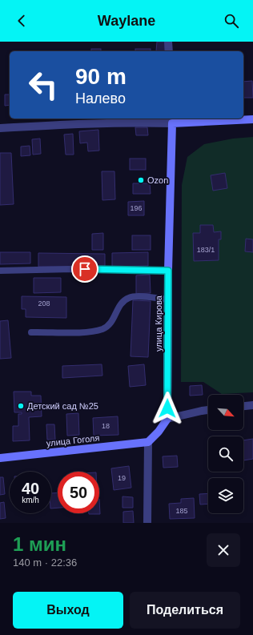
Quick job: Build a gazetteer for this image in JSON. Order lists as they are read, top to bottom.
{
  "streets": {
    "main road": ["улица Кирова", "улица Гоголя"]
  },
  "places": ["Ozon", "Детский сад №25"],
  "house_numbers": [
    "196",
    "183/1",
    "208",
    "18",
    "19",
    "185"
  ],
  "north": "bottom right",
  "page": {
    "header": "Waylane",
    "turn": ["90 m", "Налево"],
    "speed": "40 km/h",
    "limit": "50",
    "heading": ["1 мин", "140 m · 22:36"],
    "buttons": ["Выход", "Поделиться"]
  }
}
